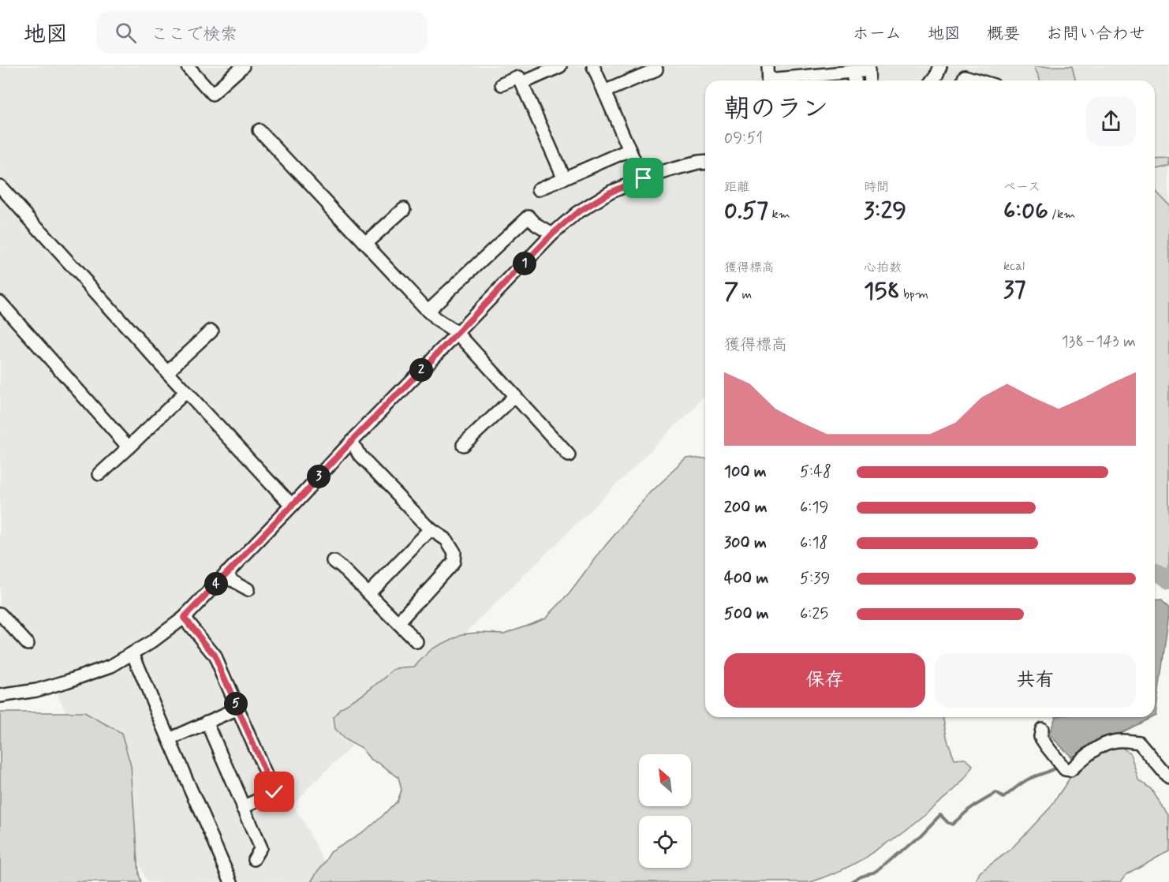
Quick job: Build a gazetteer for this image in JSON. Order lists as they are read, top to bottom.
{
  "north": "top left",
  "page": {
    "header": "地図",
    "search": "ここで検索",
    "nav": [
      "ホーム",
      "地図",
      "概要",
      "お問い合わせ"
    ],
    "heading": ["朝のラン", "09:51"],
    "stats": [
      ["距離", "0.57 km"],
      ["時間", "3:29"],
      ["ペース", "6:06 /km"],
      ["獲得標高", "7 m"],
      ["心拍数", "158 bpm"],
      ["kcal", "37"]
    ],
    "pins": [
      "1",
      "2",
      "3",
      "4",
      "5"
    ],
    "chart": ["獲得標高", "138–143 m"],
    "list": [
      {
        "name": "100 m",
        "note": "5:48"
      },
      {
        "name": "200 m",
        "note": "6:19"
      },
      {
        "name": "300 m",
        "note": "6:18"
      },
      {
        "name": "400 m",
        "note": "5:39"
      },
      {
        "name": "500 m",
        "note": "6:25"
      }
    ],
    "buttons": ["保存", "共有"]
  }
}
